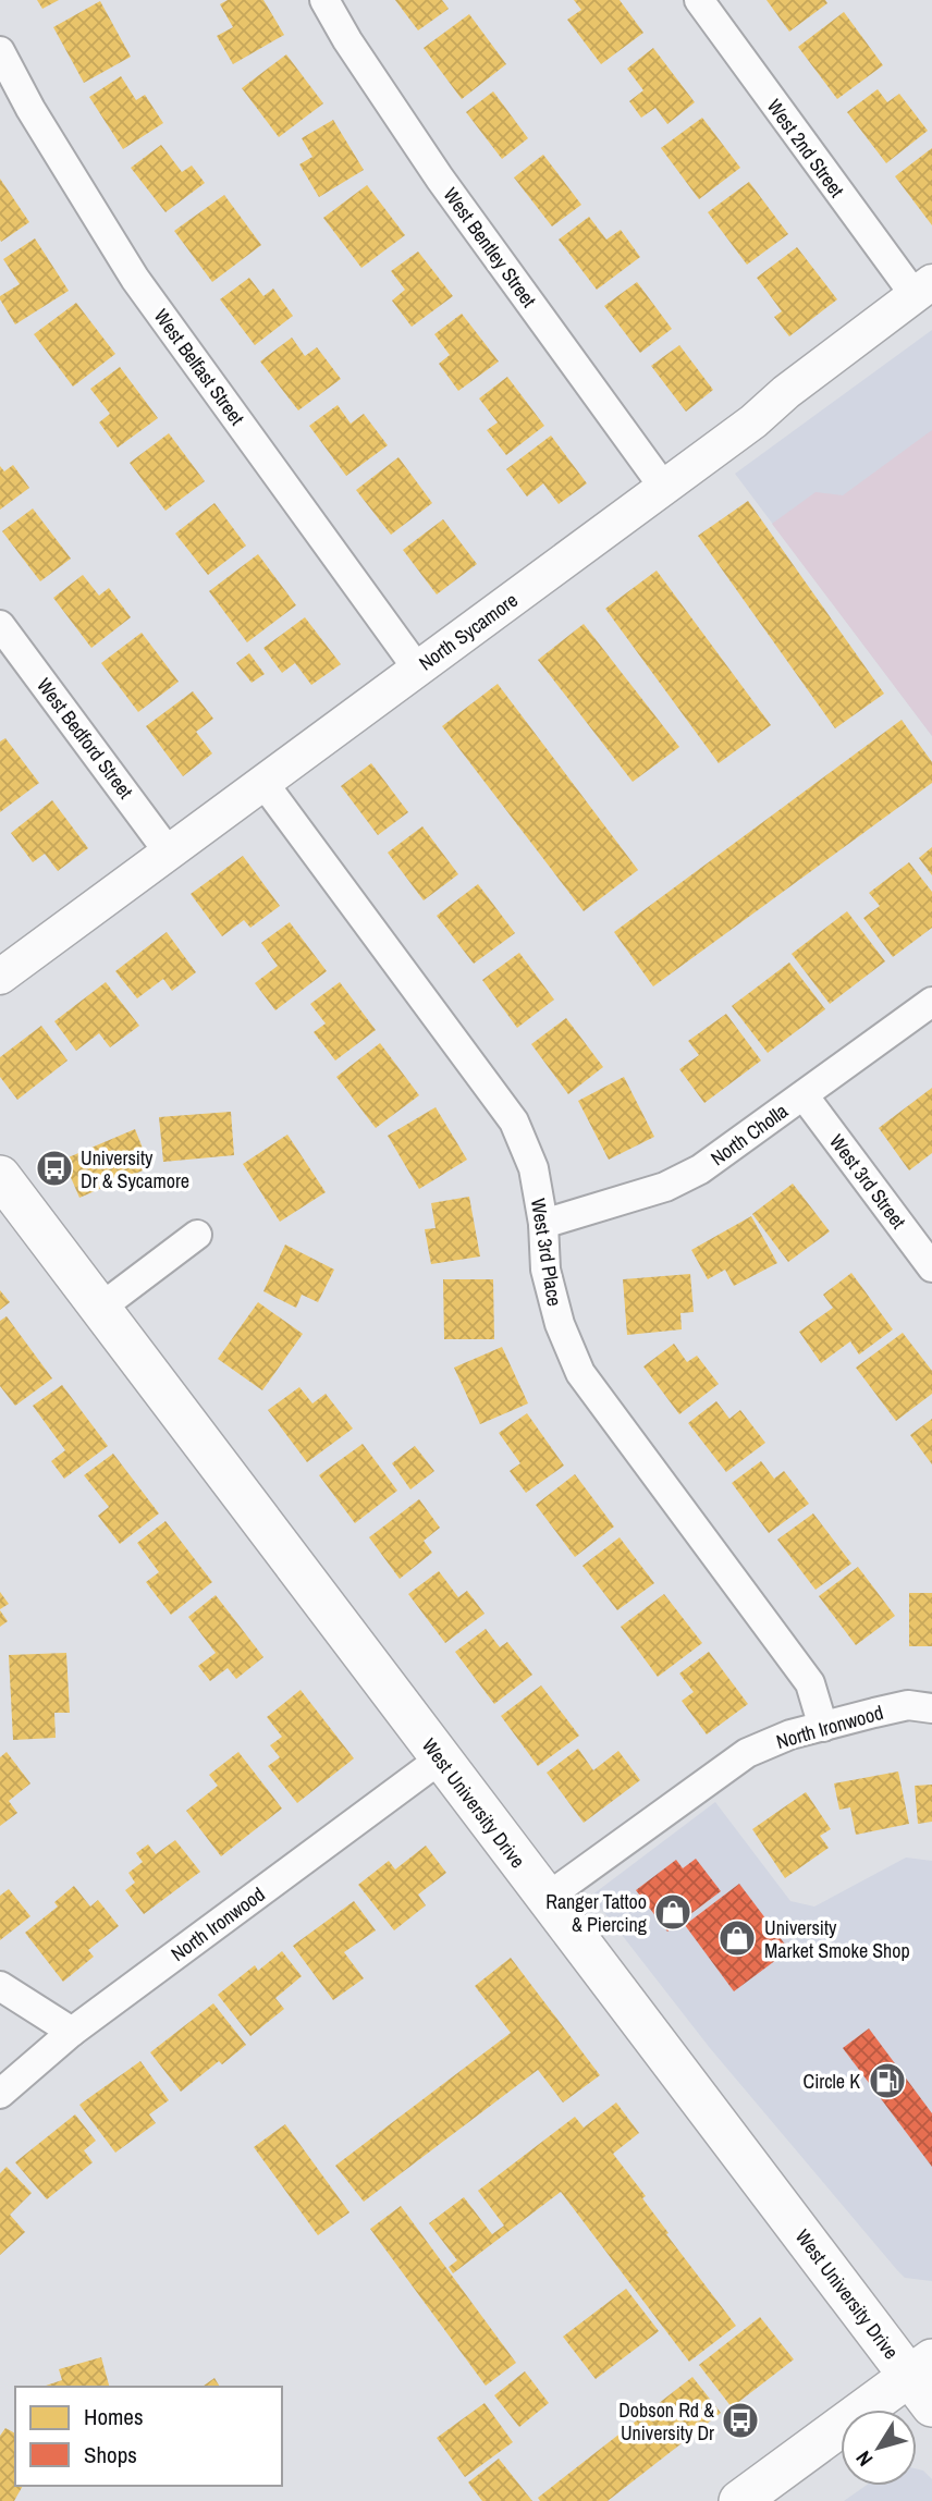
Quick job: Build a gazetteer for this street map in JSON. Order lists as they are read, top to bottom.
{
  "streets": {
    "main road": ["West University Drive"],
    "street": [
      "West 2nd Street",
      "West Bentley Street",
      "West Belfast Street",
      "North Sycamore",
      "West Bedford Street",
      "North Cholla",
      "West 3rd Street",
      "West 3rd Place",
      "North Ironwood"
    ]
  },
  "crossings": [
    ["West 2nd Street", "North Sycamore"],
    ["West Bentley Street", "North Sycamore"],
    ["West Belfast Street", "North Sycamore"],
    ["North Sycamore", "West Bedford Street"],
    ["North Sycamore", "West 3rd Place"],
    ["North Cholla", "West 3rd Street"],
    ["North Cholla", "West 3rd Place"],
    ["West 3rd Place", "North Ironwood"],
    ["North Ironwood", "West University Drive"]
  ],
  "places": {
    "bus stop": ["University Dr & Sycamore", "Dobson Rd & University Dr"],
    "shop": ["Ranger Tattoo & Piercing", "University Market Smoke Shop"],
    "fuel station": ["Circle K"]
  },
  "legend": ["Homes", "Shops"],
  "north": "bottom left"
}
